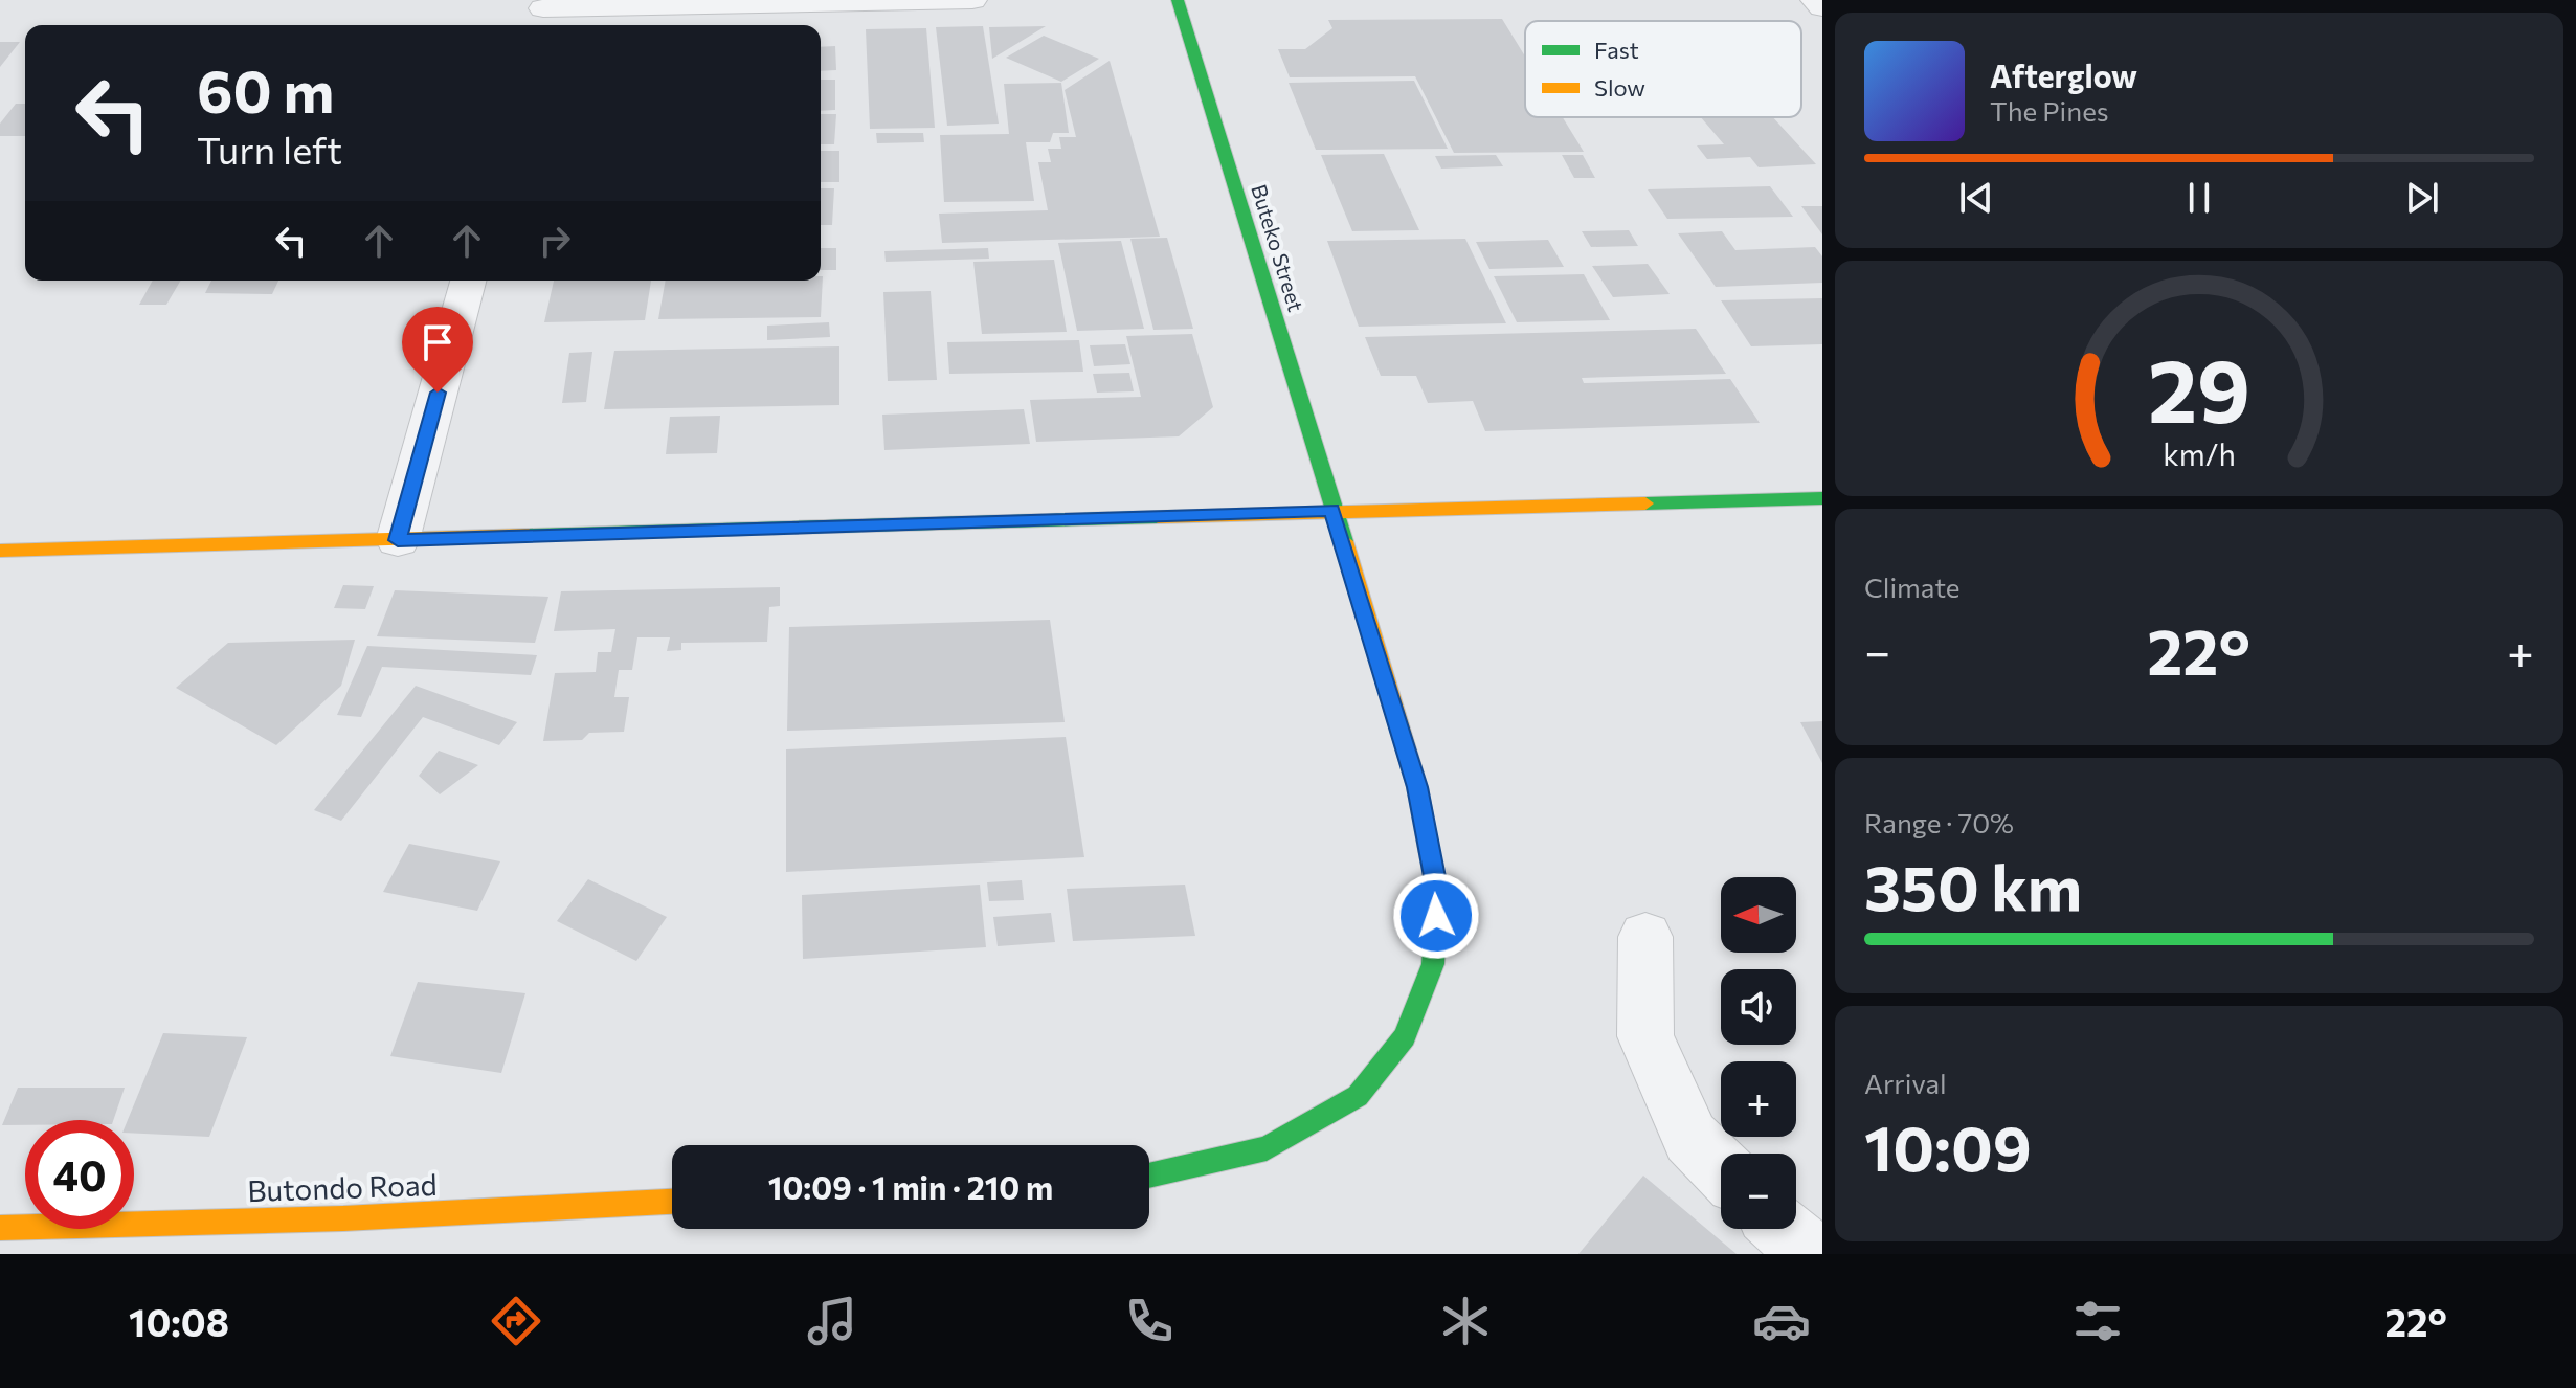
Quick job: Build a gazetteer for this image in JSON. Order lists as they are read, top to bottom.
{
  "streets": {
    "street": ["Buteko Street", "Butondo Road"]
  },
  "legend": ["Fast", "Slow"],
  "north": "left",
  "page": {
    "turn": ["60 m", "Turn left"],
    "song": ["Afterglow", "The Pines"],
    "tile": [
      "Climate",
      ["Range · 70%", "350 km"],
      ["Arrival", "10:09"]
    ],
    "heat": ["−", "22°", "+"],
    "map_buttons": ["+", "−"],
    "limit": "40",
    "trip": "10:09 · 1 min · 210 m",
    "tabs": ["10:08", "22°"],
    "gauge": ["29", "km/h"]
  }
}
